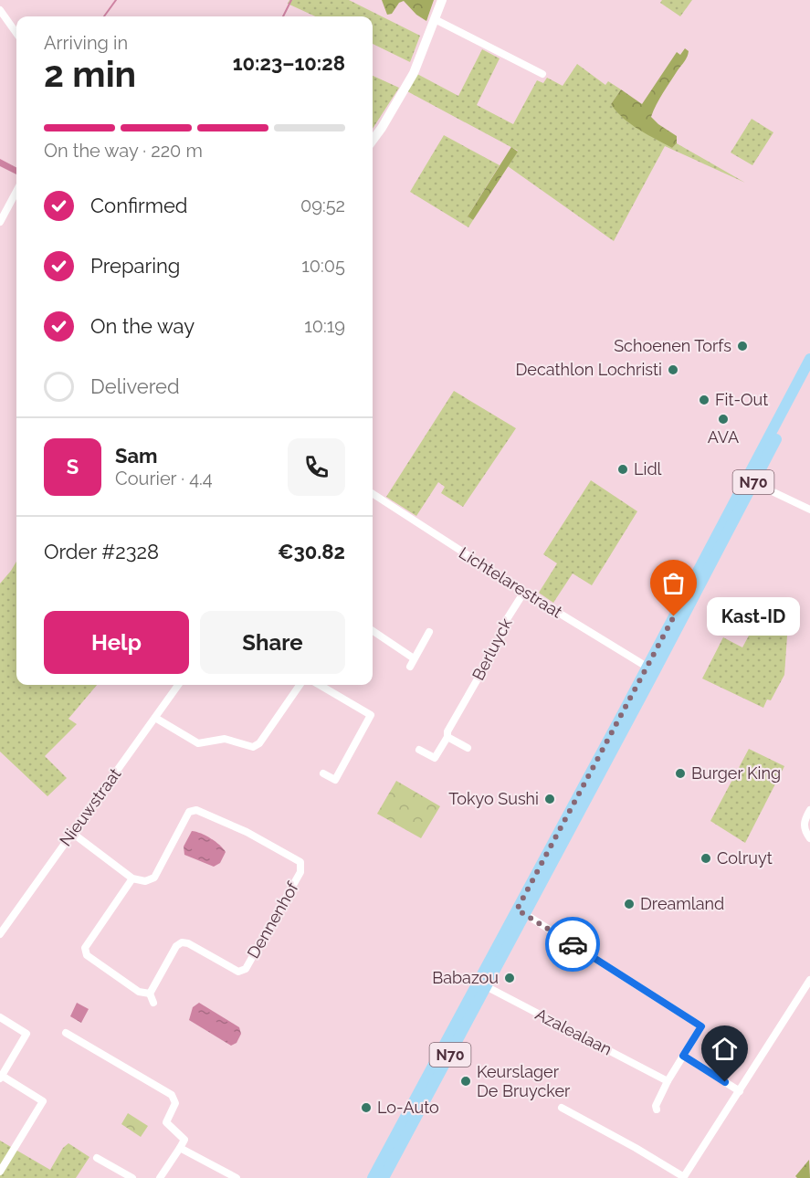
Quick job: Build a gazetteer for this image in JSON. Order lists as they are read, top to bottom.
{
  "streets": {
    "main road": ["N70"],
    "street": [
      "Lichtelarestraat",
      "Berluyck",
      "Nieuwstraat",
      "Dennenhof",
      "Azalealaan"
    ]
  },
  "crossings": [
    ["N70", "Lichtelarestraat"],
    ["N70", "Azalealaan"],
    ["Lichtelarestraat", "Berluyck"]
  ],
  "places": [
    "Schoenen Torfs",
    "Decathlon Lochristi",
    "Fit-Out",
    "AVA",
    "Lidl",
    "Kast-ID",
    "Burger King",
    "Tokyo Sushi",
    "Colruyt",
    "Dreamland",
    "Babazou",
    "Keurslager De Bruycker",
    "Lo-Auto"
  ],
  "page": {
    "heading": ["2 min", "Arriving in", "10:23–10:28"],
    "panel": [
      "Sam",
      "Courier · 4.4",
      "Order #2328",
      "€30.82"
    ],
    "bar": "On the way · 220 m",
    "list": [
      ["Confirmed", "09:52"],
      ["Preparing", "10:05"],
      ["On the way", "10:19"],
      "Delivered"
    ],
    "round": "S",
    "bubble": "Kast-ID",
    "buttons": ["Help", "Share"]
  }
}
